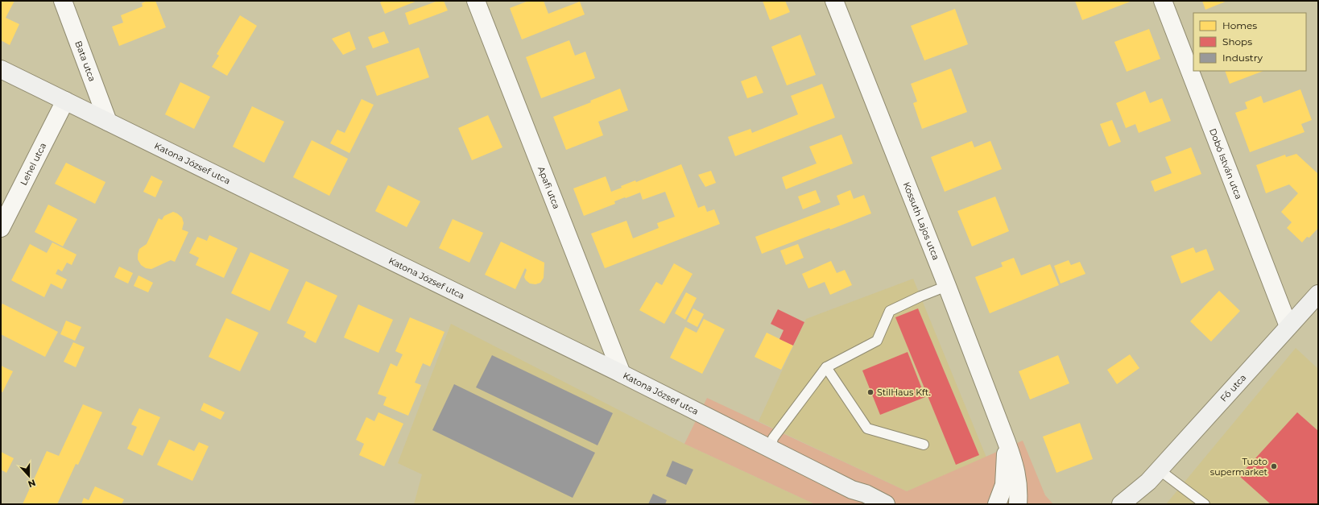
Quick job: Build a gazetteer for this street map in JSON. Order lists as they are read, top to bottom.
{
  "streets": {
    "main road": ["Katona József utca", "Fő utca"],
    "street": [
      "Bata utca",
      "Dobó István utca",
      "Lehel utca",
      "Apafi utca",
      "Kossuth Lajos utca"
    ]
  },
  "crossings": [
    ["Bata utca", "Katona József utca"],
    ["Katona József utca", "Lehel utca"],
    ["Katona József utca", "Apafi utca"],
    ["Dobó István utca", "Fő utca"]
  ],
  "places": ["StilHaus Kft.", "Tuoto supermarket"],
  "legend": ["Homes", "Shops", "Industry"],
  "north": "bottom"
}
